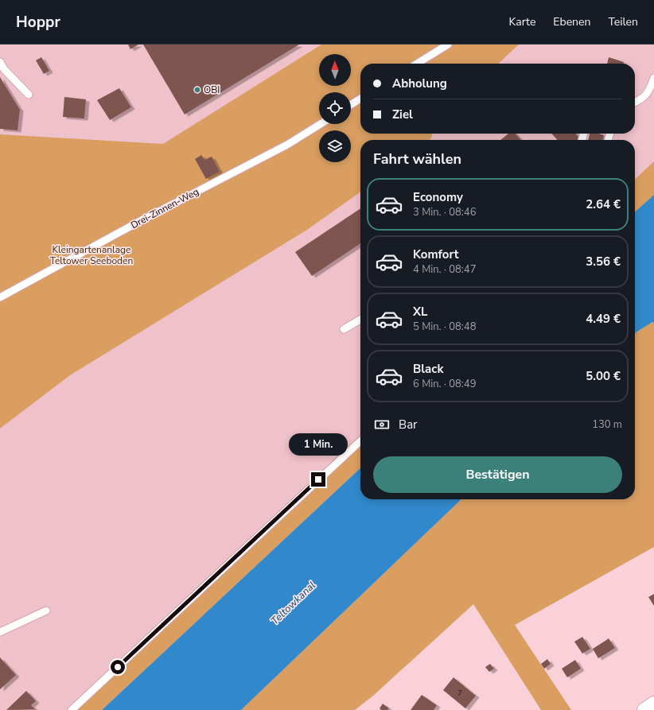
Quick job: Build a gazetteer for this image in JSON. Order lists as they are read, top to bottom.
{
  "streets": {
    "lane": ["Drei-Zinnen-Weg"]
  },
  "water": ["Teltowkanal"],
  "parks": ["Kleingartenanlage Teltower Seeboden"],
  "places": ["OBI"],
  "house_numbers": ["7"],
  "north": "top",
  "page": {
    "header": "Hoppr",
    "nav": ["Karte", "Ebenen", "Teilen"],
    "banner": ["Abholung", "Ziel"],
    "heading": "Fahrt wählen",
    "list": [
      {
        "name": "Economy",
        "note": "3 Min. · 08:46",
        "value": "2.64 €"
      },
      {
        "name": "Komfort",
        "note": "4 Min. · 08:47",
        "value": "3.56 €"
      },
      {
        "name": "XL",
        "note": "5 Min. · 08:48",
        "value": "4.49 €"
      },
      {
        "name": "Black",
        "note": "6 Min. · 08:49",
        "value": "5.00 €"
      }
    ],
    "pay": ["Bar", "130 m"],
    "bubble": "1 Min.",
    "buttons": "Bestätigen"
  }
}
